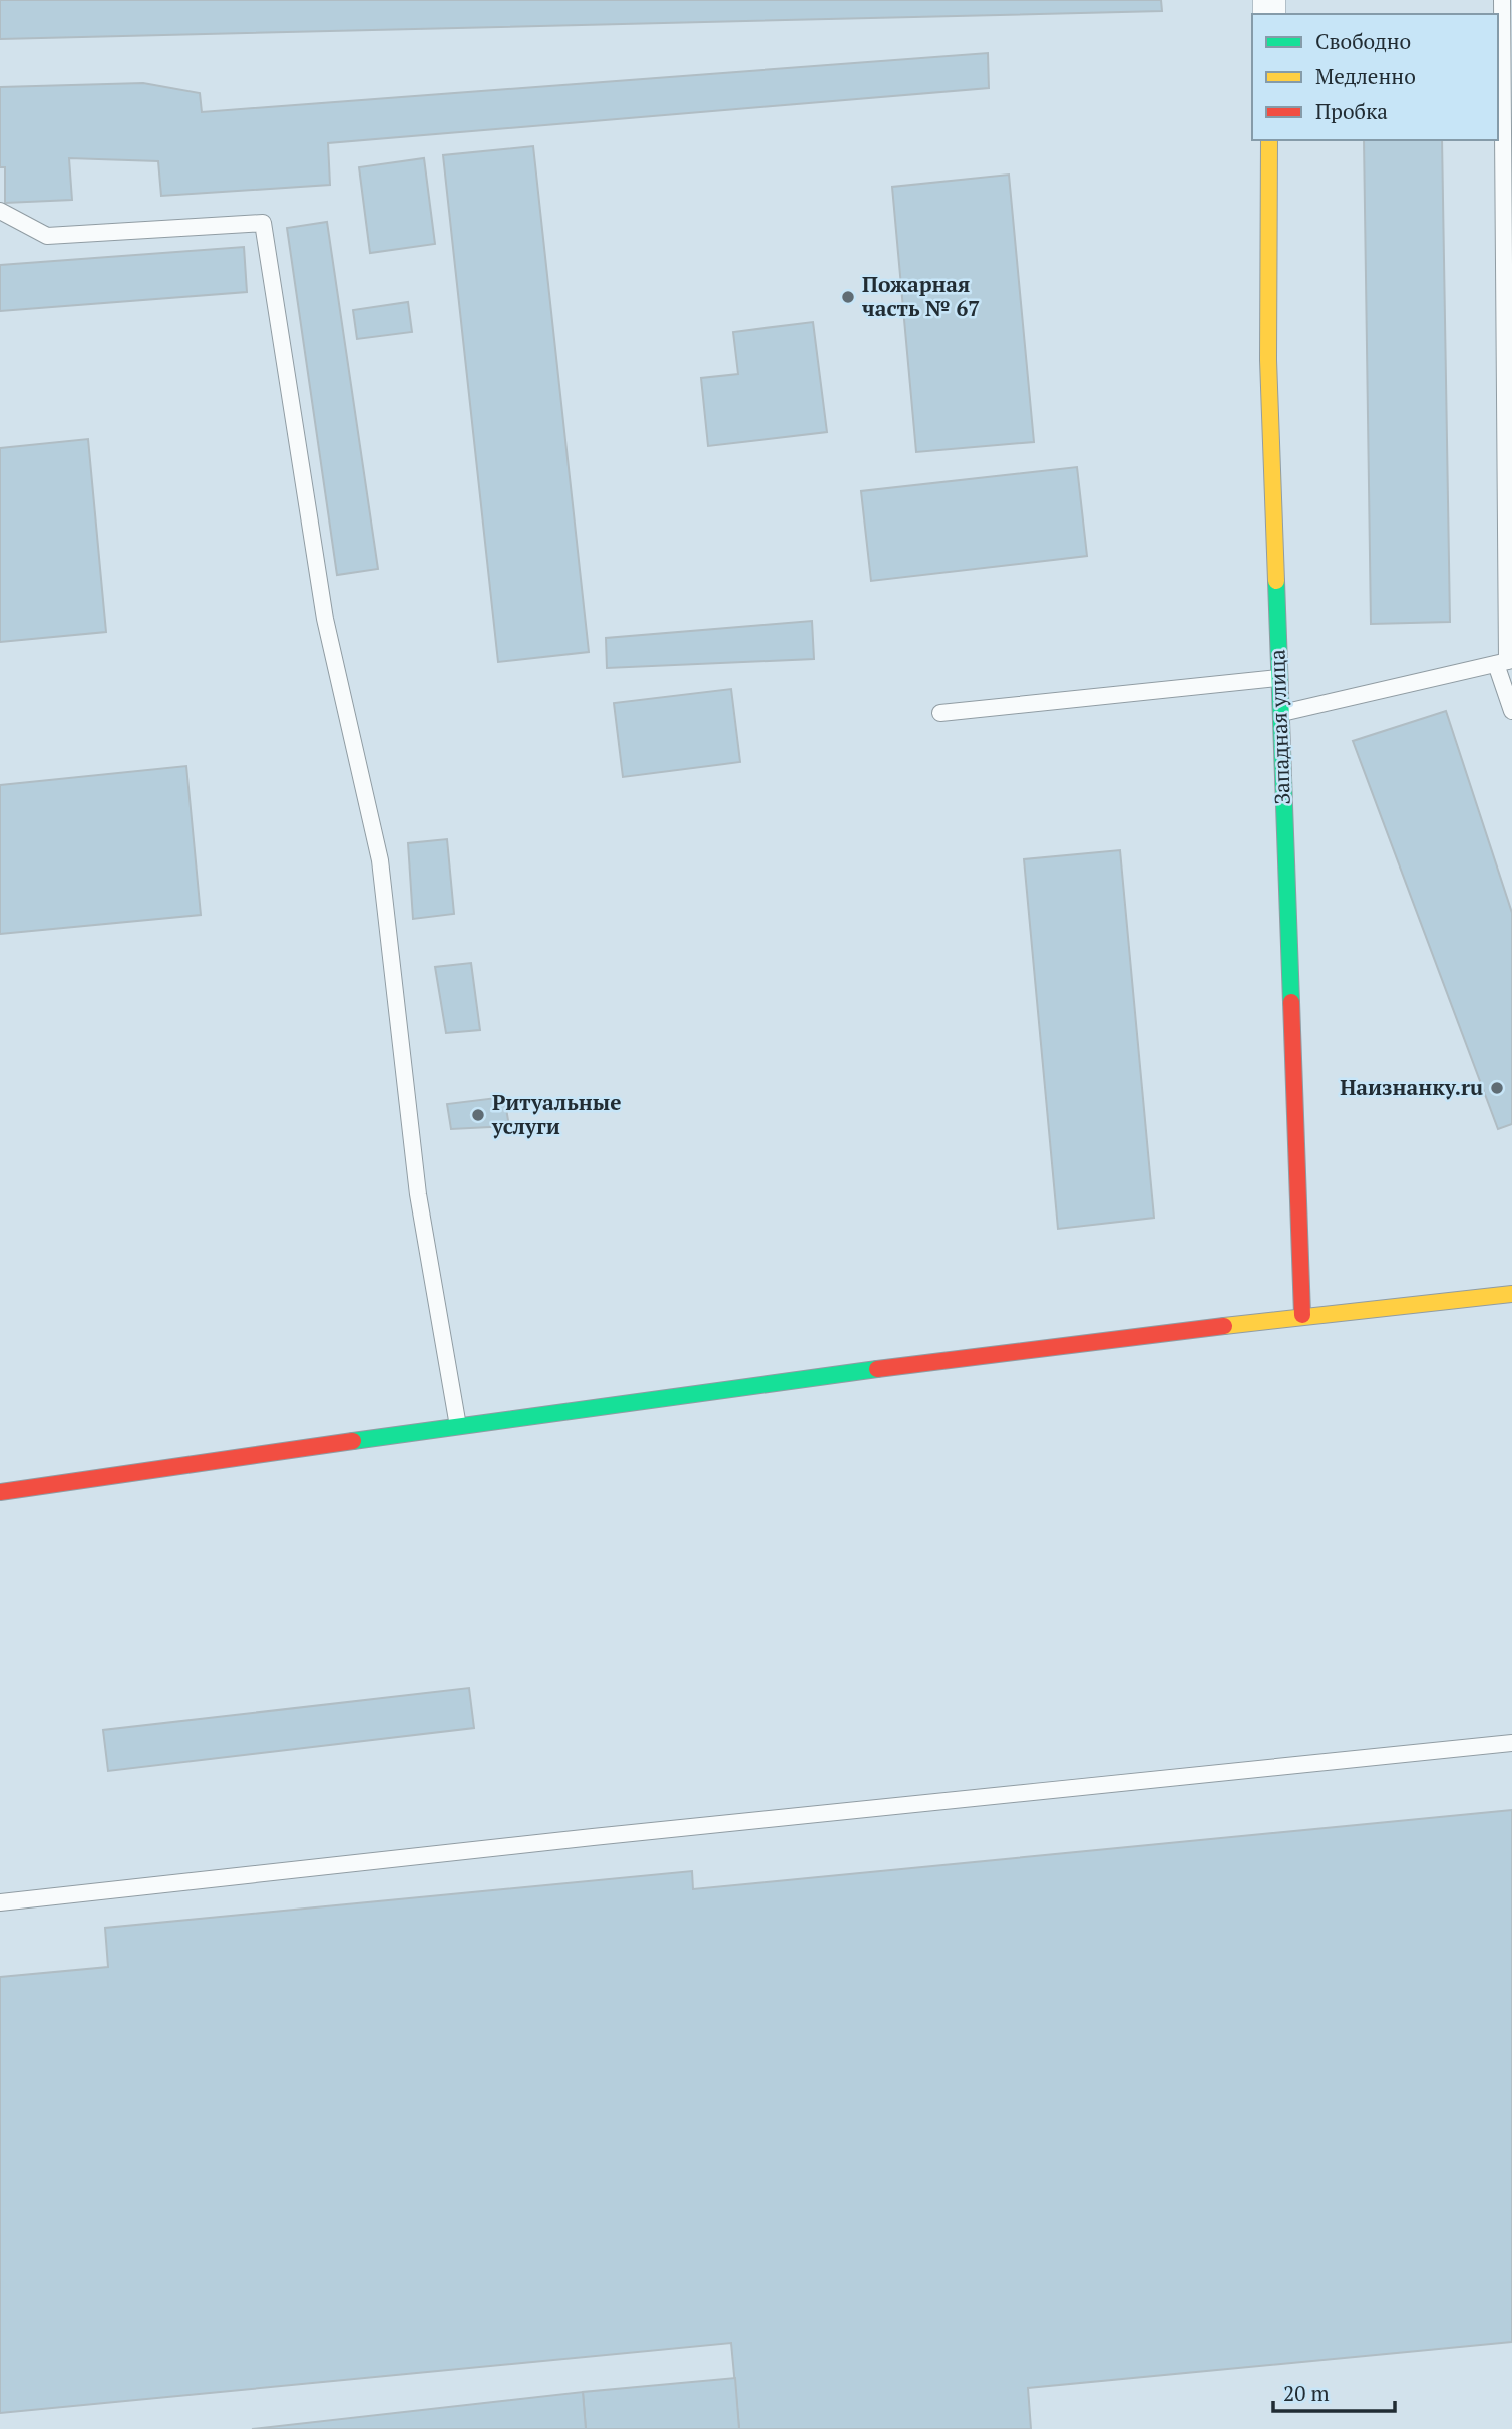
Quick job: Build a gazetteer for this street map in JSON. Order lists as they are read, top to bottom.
{
  "streets": {
    "main road": ["Западная улица"]
  },
  "places": ["Пожарная часть № 67", "Наизнанку.ru", "Ритуальные услуги"],
  "legend": ["Свободно", "Медленно", "Пробка"],
  "scale_bar": "20 m"
}
